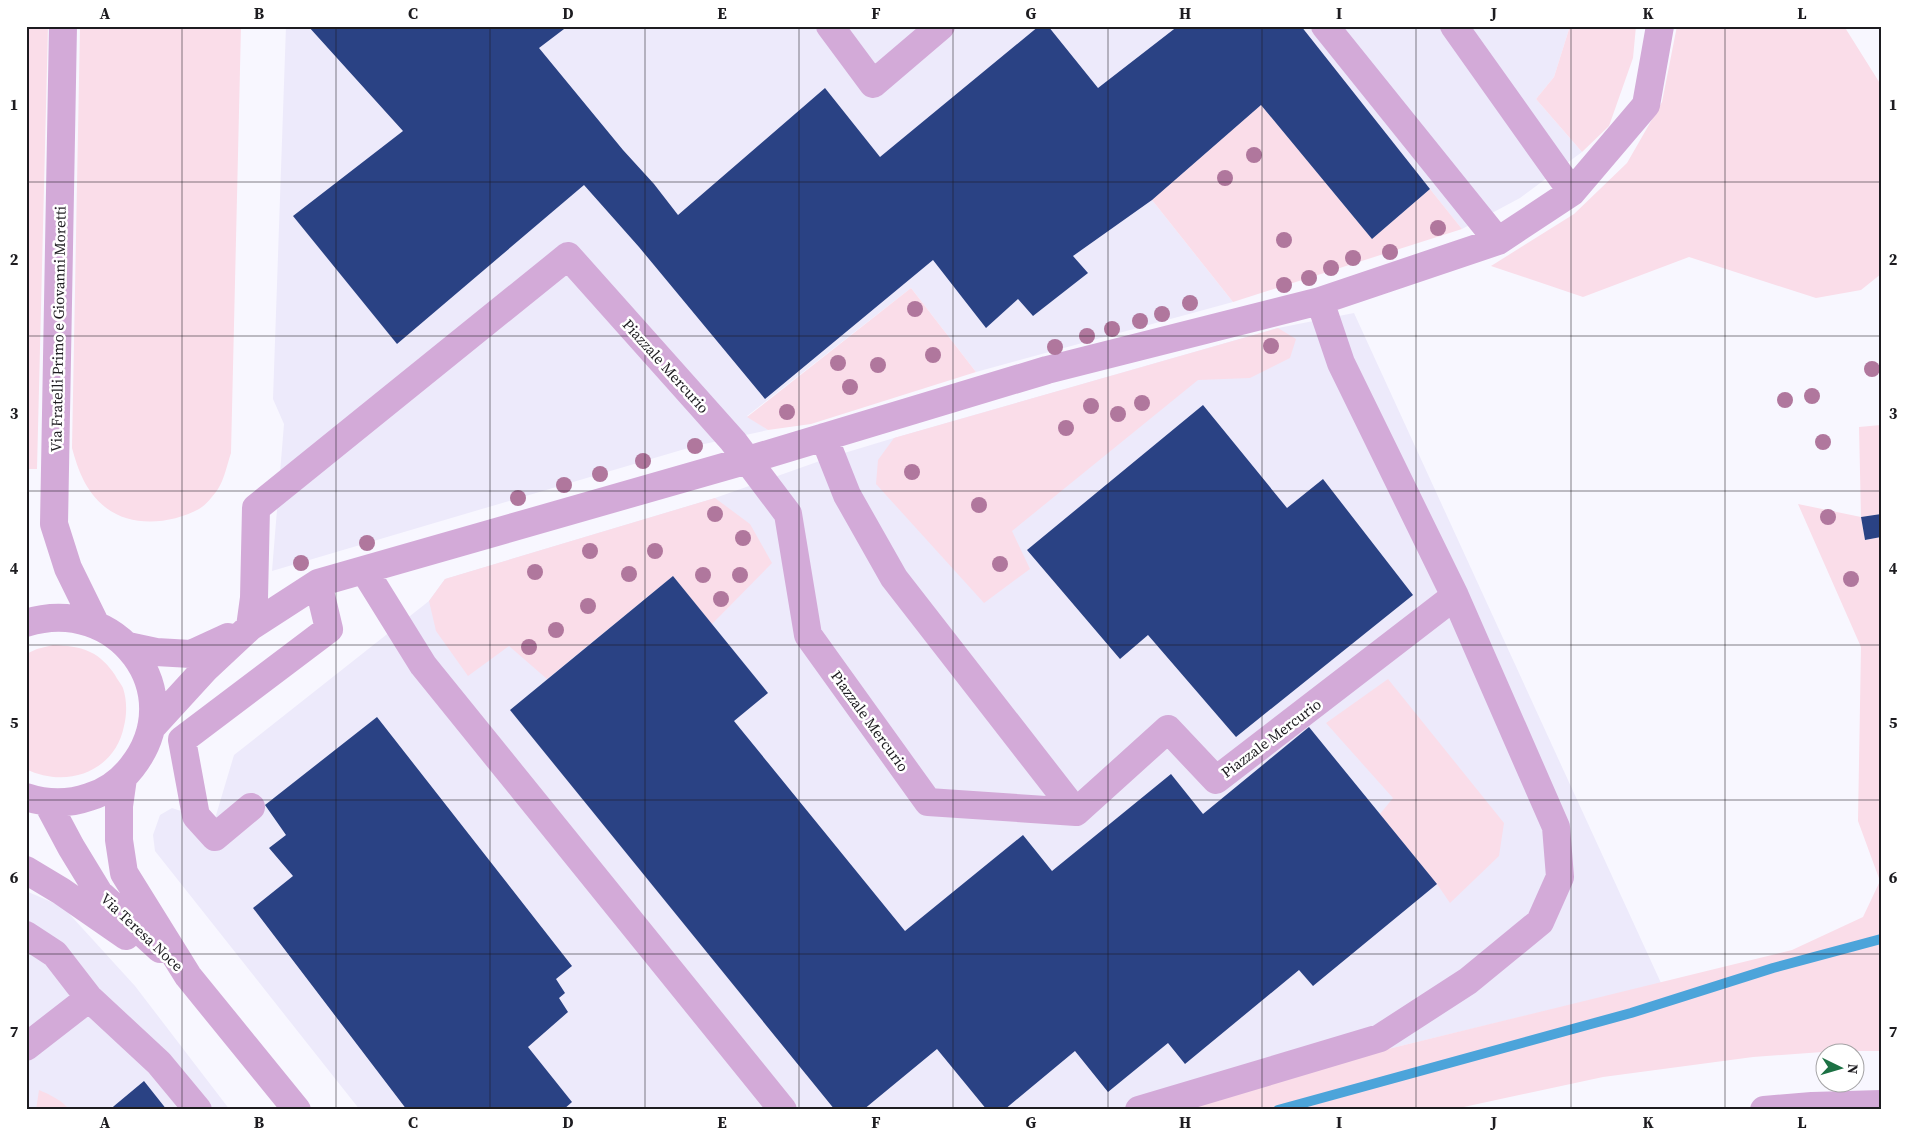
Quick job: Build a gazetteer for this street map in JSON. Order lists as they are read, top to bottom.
{
  "streets": {
    "street": ["Via Fratelli Primo e Giovanni Moretti", "Piazzale Mercurio", "Via Teresa Noce"]
  },
  "north": "right",
  "grid": {
    "columns": [
      "A",
      "B",
      "C",
      "D",
      "E",
      "F",
      "G",
      "H",
      "I",
      "J",
      "K",
      "L"
    ],
    "rows": [
      "1",
      "2",
      "3",
      "4",
      "5",
      "6",
      "7"
    ]
  }
}
